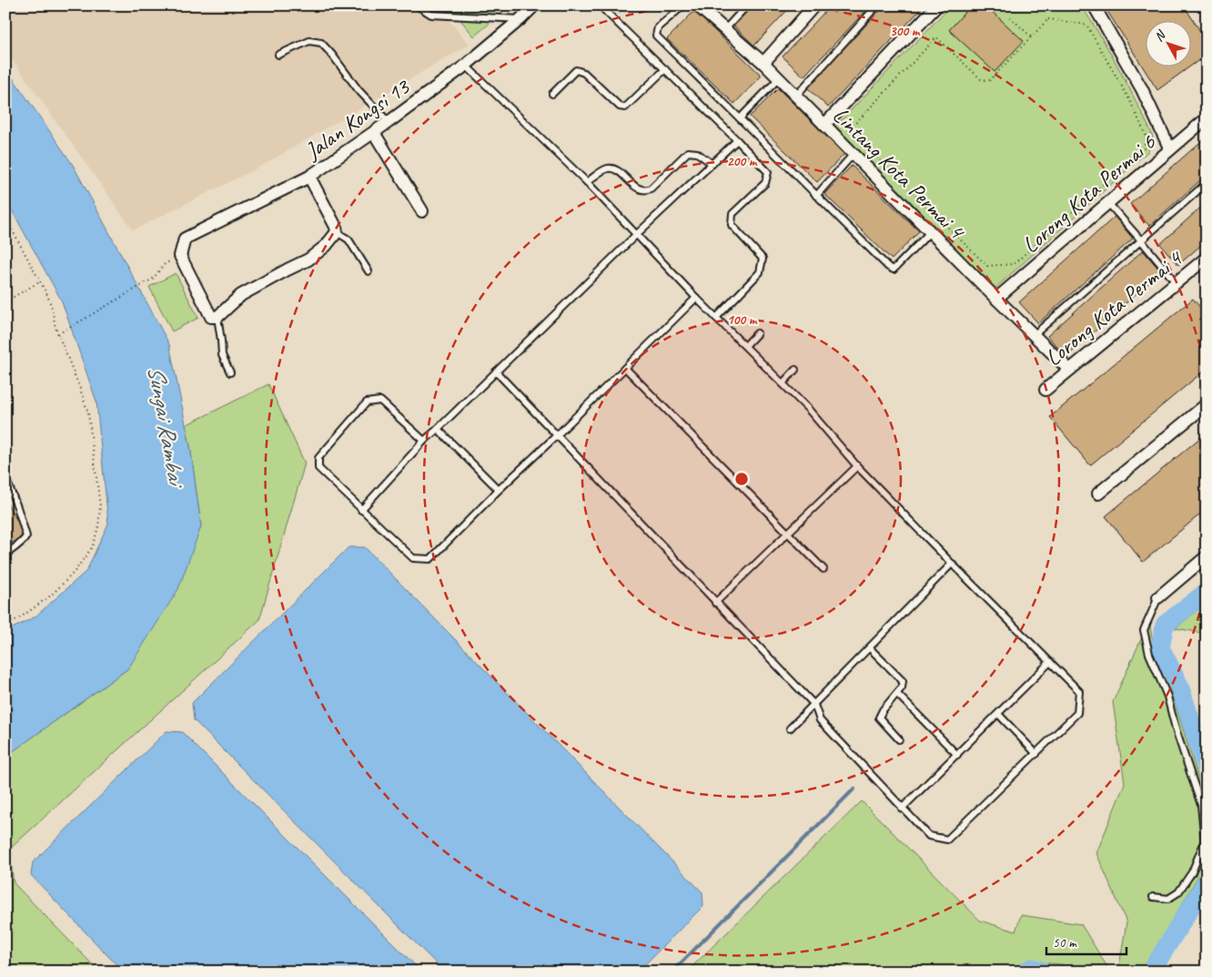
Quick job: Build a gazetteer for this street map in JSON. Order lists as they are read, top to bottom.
{
  "streets": {
    "street": [
      "Jalan Kongsi 13",
      "Lintang Kota Permai 4",
      "Lorong Kota Permai 6",
      "Lorong Kota Permai 4"
    ]
  },
  "crossings": [
    ["Lintang Kota Permai 4", "Lorong Kota Permai 6"],
    ["Lintang Kota Permai 4", "Lorong Kota Permai 4"]
  ],
  "water": ["Sungai Rambai"],
  "scale_bar": "50 m",
  "north": "top left",
  "rings": ["300 m", "200 m", "100 m"]
}
